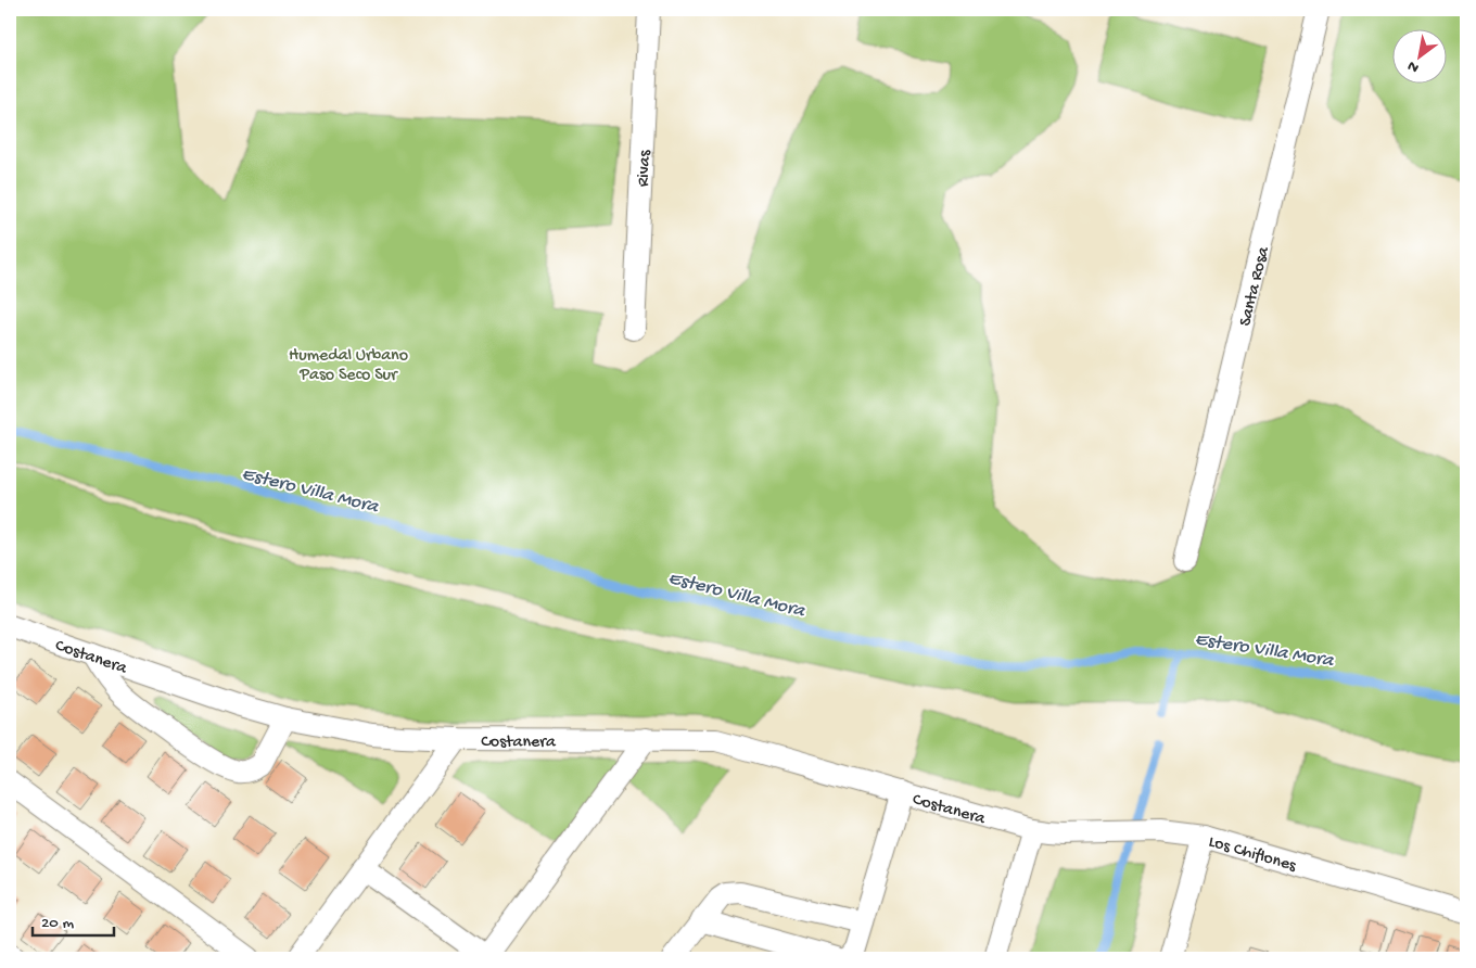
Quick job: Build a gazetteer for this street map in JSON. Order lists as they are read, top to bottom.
{
  "streets": {
    "street": [
      "Rivas",
      "Santa Rosa",
      "Costanera",
      "Los Chiflones"
    ]
  },
  "crossings": [
    ["Costanera", "Los Chiflones"]
  ],
  "water": ["Estero Villa Mora"],
  "parks": ["Humedal Urbano Paso Seco Sur"],
  "scale_bar": "20 m",
  "north": "bottom left"
}
